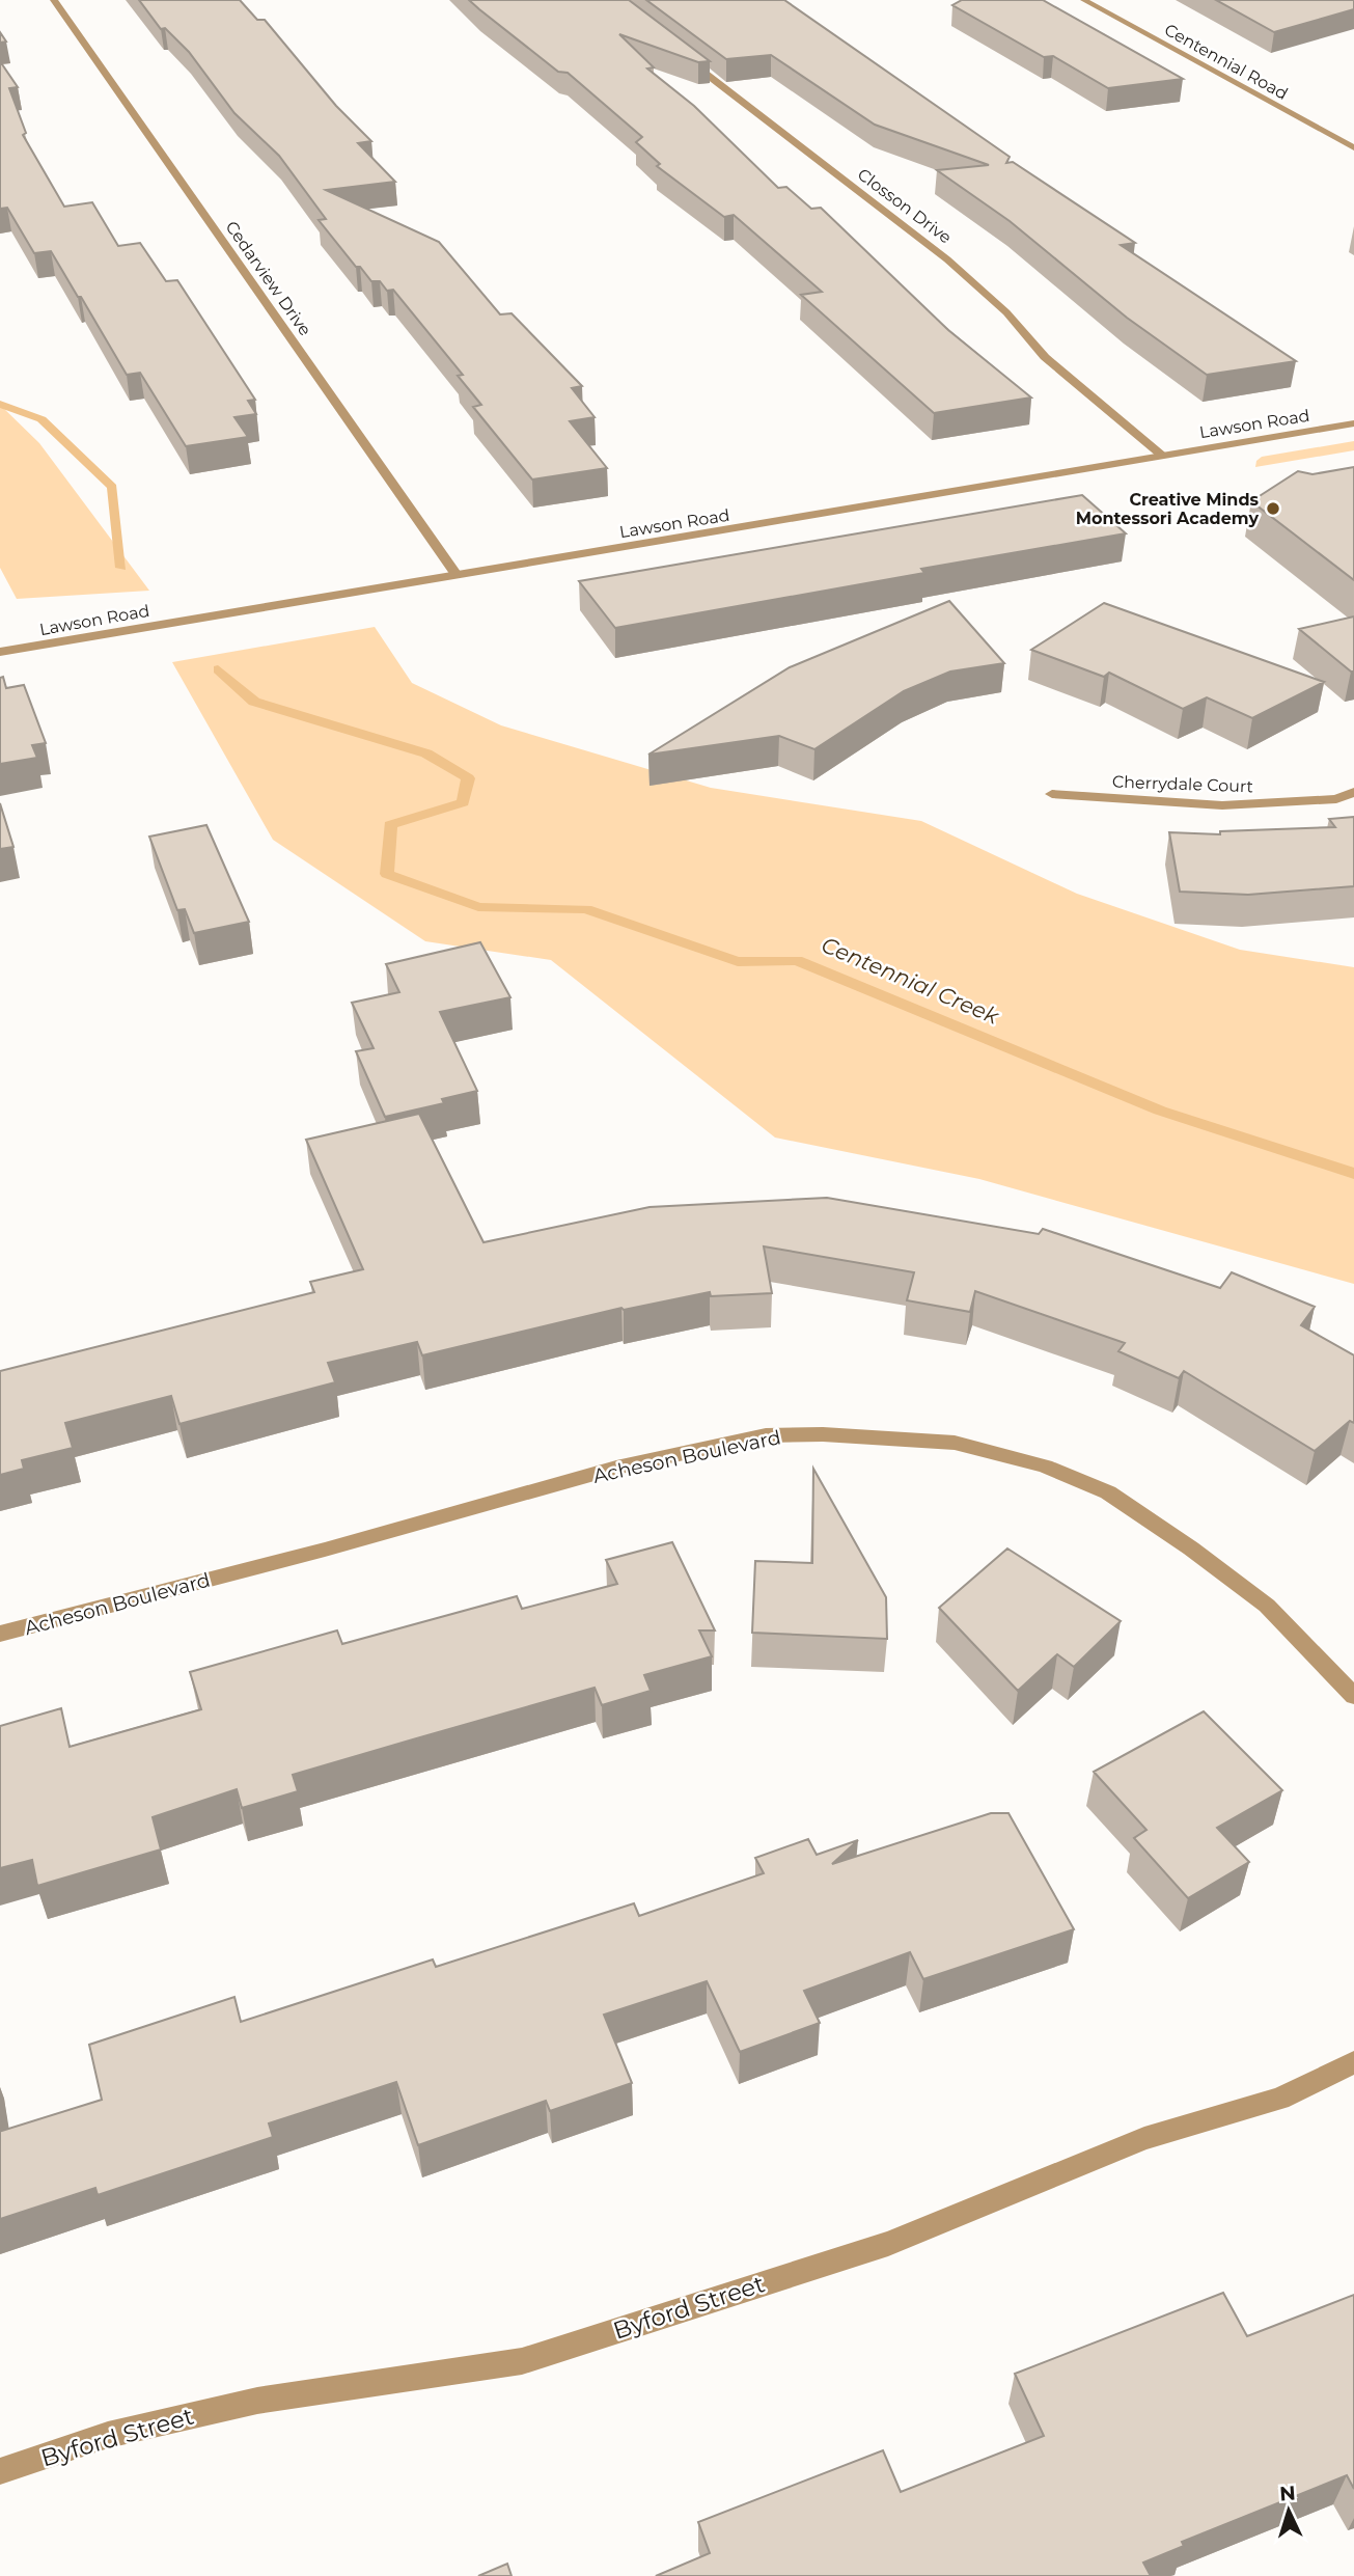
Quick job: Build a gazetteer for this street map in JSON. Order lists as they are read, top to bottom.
{
  "streets": {
    "street": [
      "Centennial Road",
      "Closson Drive",
      "Cedarview Drive",
      "Lawson Road",
      "Cherrydale Court",
      "Acheson Boulevard",
      "Byford Street"
    ]
  },
  "crossings": [
    ["Closson Drive", "Lawson Road"],
    ["Cedarview Drive", "Lawson Road"]
  ],
  "water": ["Centennial Creek"],
  "places": ["Creative Minds Montessori Academy"],
  "north": "top"
}
